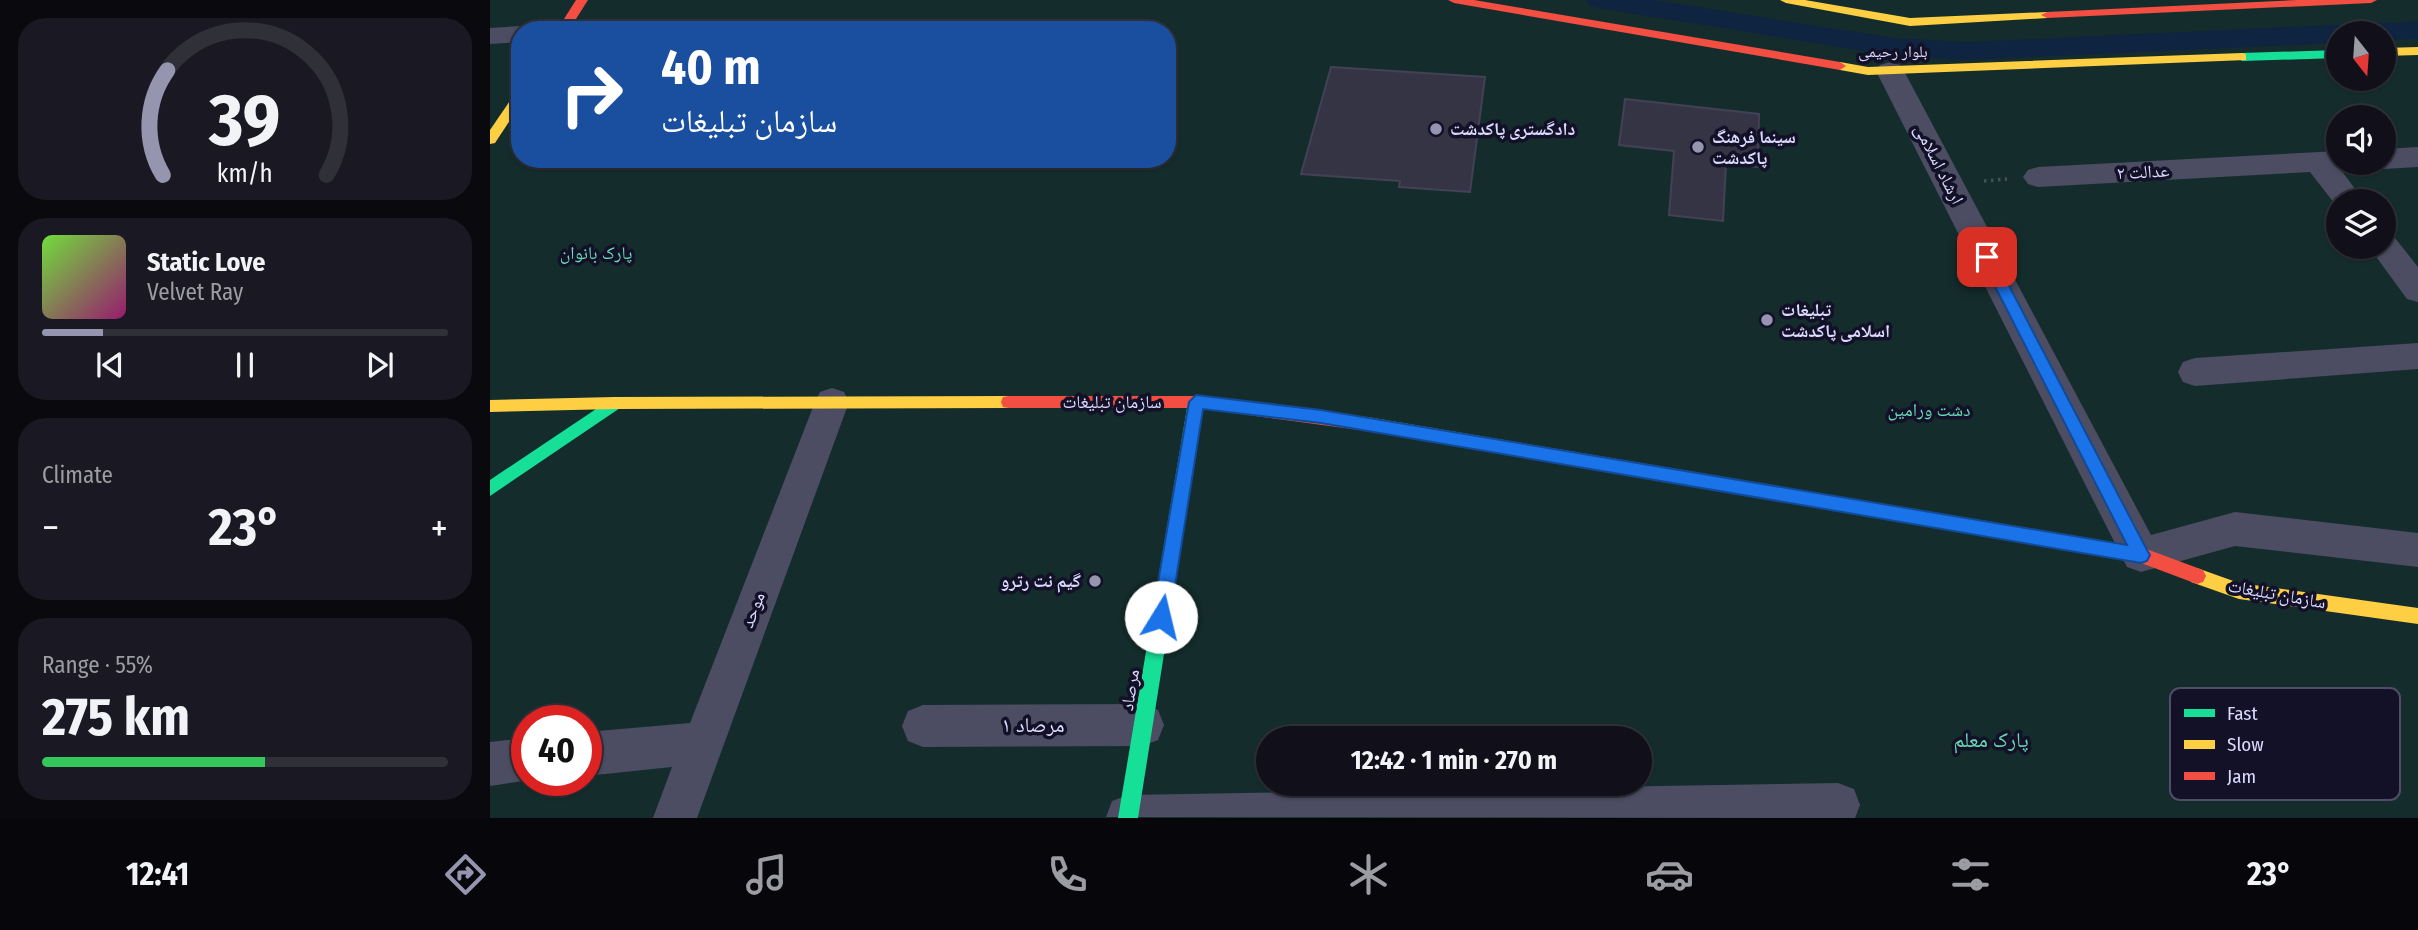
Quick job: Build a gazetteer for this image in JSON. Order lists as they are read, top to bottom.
{
  "streets": {
    "street": [
      "بلوار رحیمی",
      "ارشاد اسلامی",
      "عدالت ۲",
      "سازمان تبلیغات",
      "موحد",
      "مرصاد",
      "مرصاد ۱"
    ]
  },
  "crossings": [
    ["بلوار رحیمی", "ارشاد اسلامی"],
    ["ارشاد اسلامی", "سازمان تبلیغات"],
    ["سازمان تبلیغات", "موحد"],
    ["سازمان تبلیغات", "مرصاد"],
    ["مرصاد", "مرصاد ۱"]
  ],
  "parks": ["پارک بانوان", "دشت ورامین", "پارک معلم"],
  "places": [
    "دادگستری پاکدشت",
    "سینما فرهنگ پاکدشت",
    "تبلیغات اسلامی پاکدشت",
    "گیم نت رترو"
  ],
  "legend": ["Fast", "Slow", "Jam"],
  "north": "bottom",
  "page": {
    "turn": ["40 m", "سازمان تبلیغات"],
    "song": ["Static Love", "Velvet Ray"],
    "tile": [
      "Climate",
      ["Range · 55%", "275 km"]
    ],
    "heat": ["−", "23°", "+"],
    "limit": "40",
    "trip": "12:42 · 1 min · 270 m",
    "tabs": ["12:41", "23°"],
    "gauge": ["39", "km/h"]
  }
}
